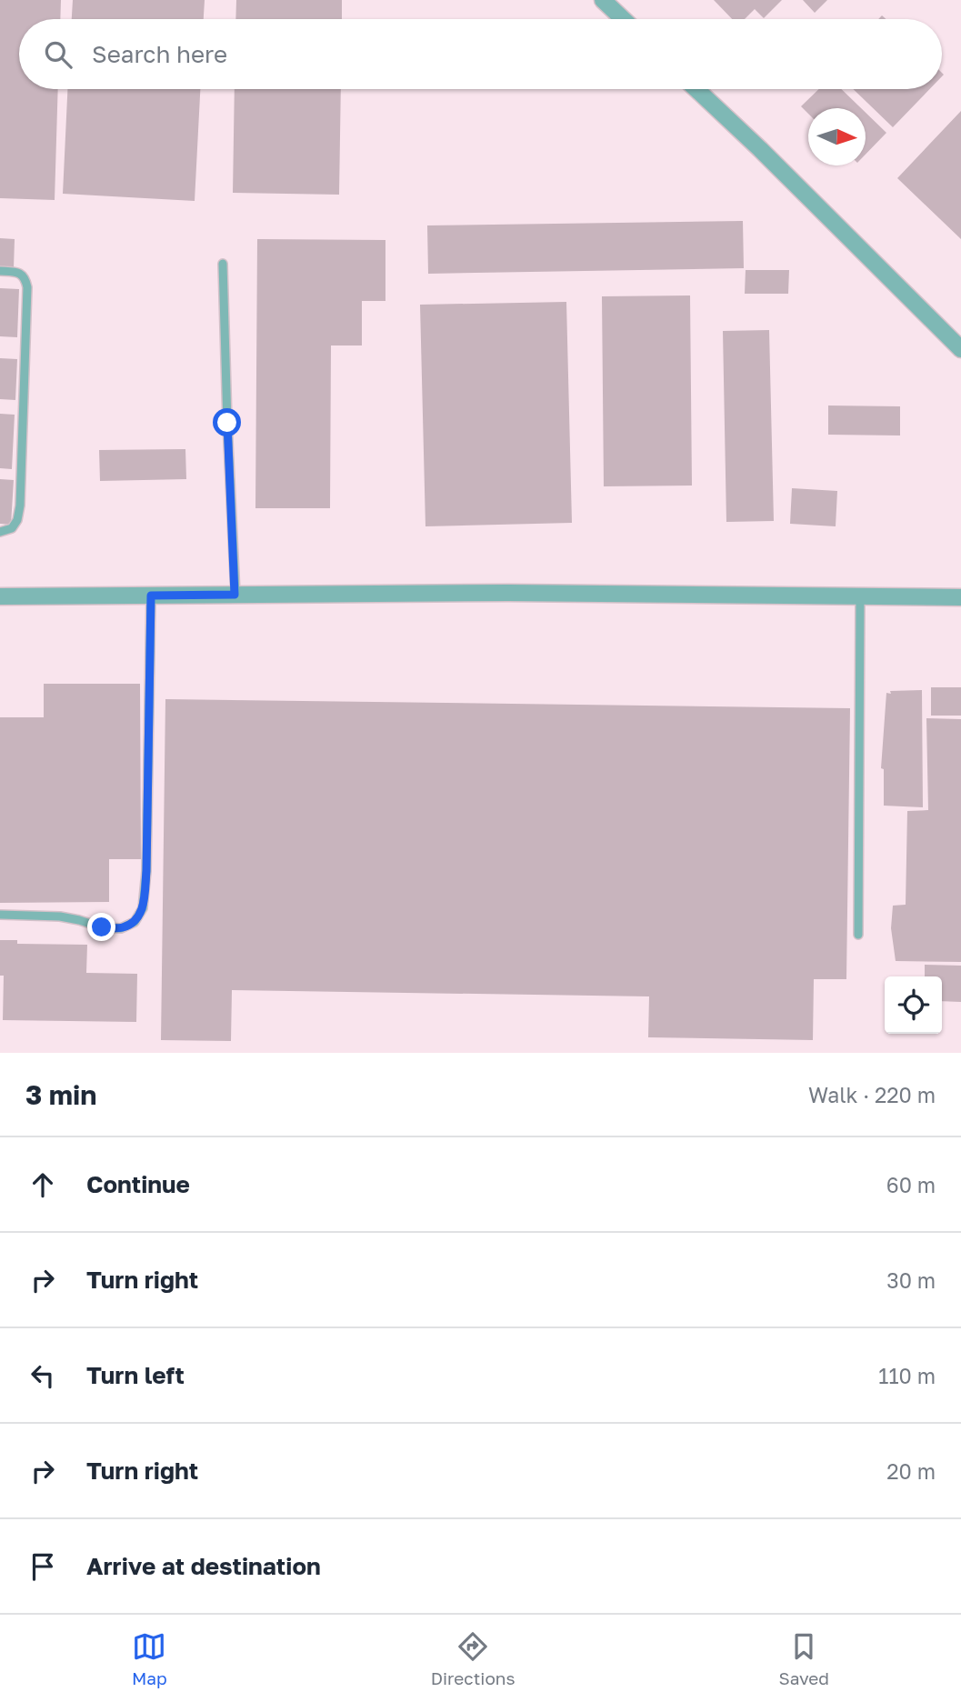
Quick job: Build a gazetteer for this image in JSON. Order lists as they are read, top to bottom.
{
  "north": "right",
  "page": {
    "search": "Search here",
    "heading": ["3 min", "Walk · 220 m"],
    "list": [
      ["Continue", "60 m"],
      ["Turn right", "30 m"],
      ["Turn left", "110 m"],
      ["Turn right", "20 m"],
      "Arrive at destination"
    ],
    "nav": ["Map", "Directions", "Saved"]
  }
}
